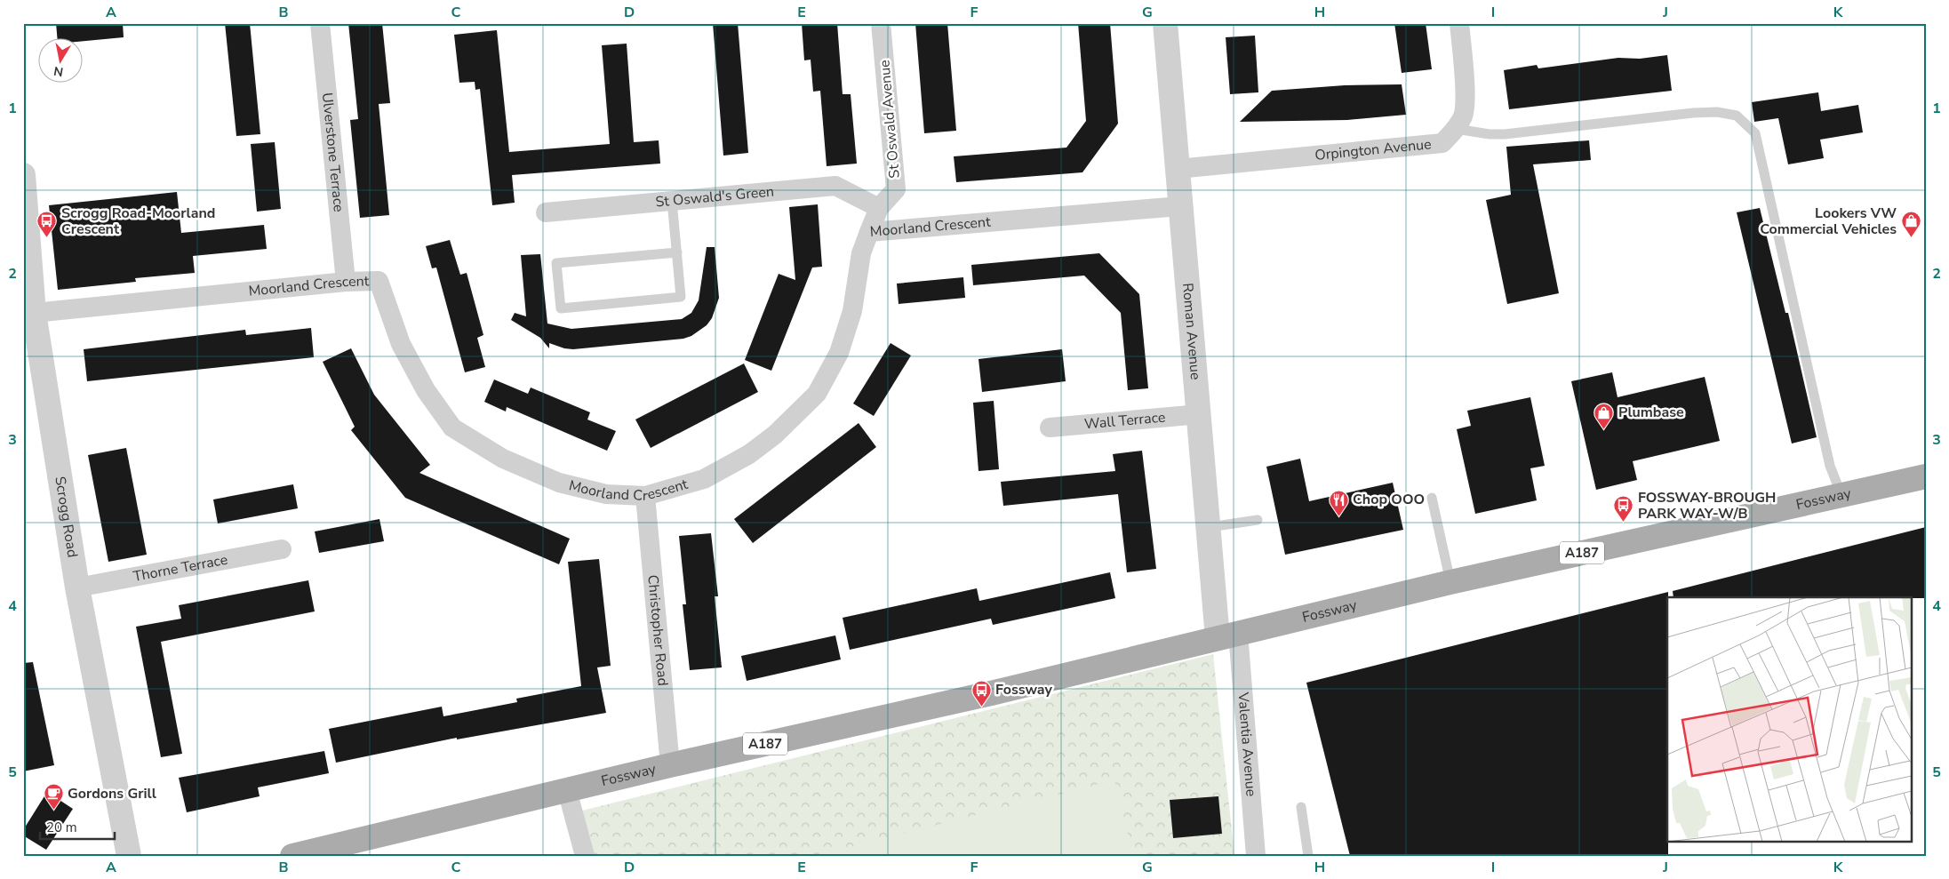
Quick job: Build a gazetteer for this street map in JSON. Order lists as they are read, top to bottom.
{
  "streets": {
    "main road": ["Fossway", "A187"],
    "street": [
      "St Oswald Avenue",
      "Orpington Avenue",
      "Ulverstone Terrace",
      "St Oswald's Green",
      "Moorland Crescent",
      "Roman Avenue",
      "Wall Terrace",
      "Scrogg Road",
      "Thorne Terrace",
      "Christopher Road",
      "Valentia Avenue"
    ]
  },
  "crossings": [
    ["St Oswald Avenue", "St Oswald's Green"],
    ["St Oswald Avenue", "Moorland Crescent"],
    ["Orpington Avenue", "Roman Avenue"],
    ["Ulverstone Terrace", "Moorland Crescent"],
    ["Moorland Crescent", "Roman Avenue"],
    ["Moorland Crescent", "Scrogg Road"],
    ["Moorland Crescent", "Christopher Road"],
    ["Roman Avenue", "Wall Terrace"],
    ["Roman Avenue", "Fossway"],
    ["Roman Avenue", "Valentia Avenue"],
    ["Fossway", "Christopher Road"],
    ["Fossway", "Valentia Avenue"],
    ["Scrogg Road", "Thorne Terrace"]
  ],
  "places": {
    "bus stop": ["Scrogg Road-Moorland Crescent", "FOSSWAY-BROUGH PARK WAY-W/B", "Fossway"],
    "shop": ["Lookers VW Commercial Vehicles", "Plumbase"],
    "restaurant": ["Chop OOO"],
    "cafe": ["Gordons Grill"]
  },
  "scale_bar": "20 m",
  "north": "bottom",
  "grid": {
    "columns": [
      "A",
      "B",
      "C",
      "D",
      "E",
      "F",
      "G",
      "H",
      "I",
      "J",
      "K"
    ],
    "rows": [
      "1",
      "2",
      "3",
      "4",
      "5"
    ]
  }
}
